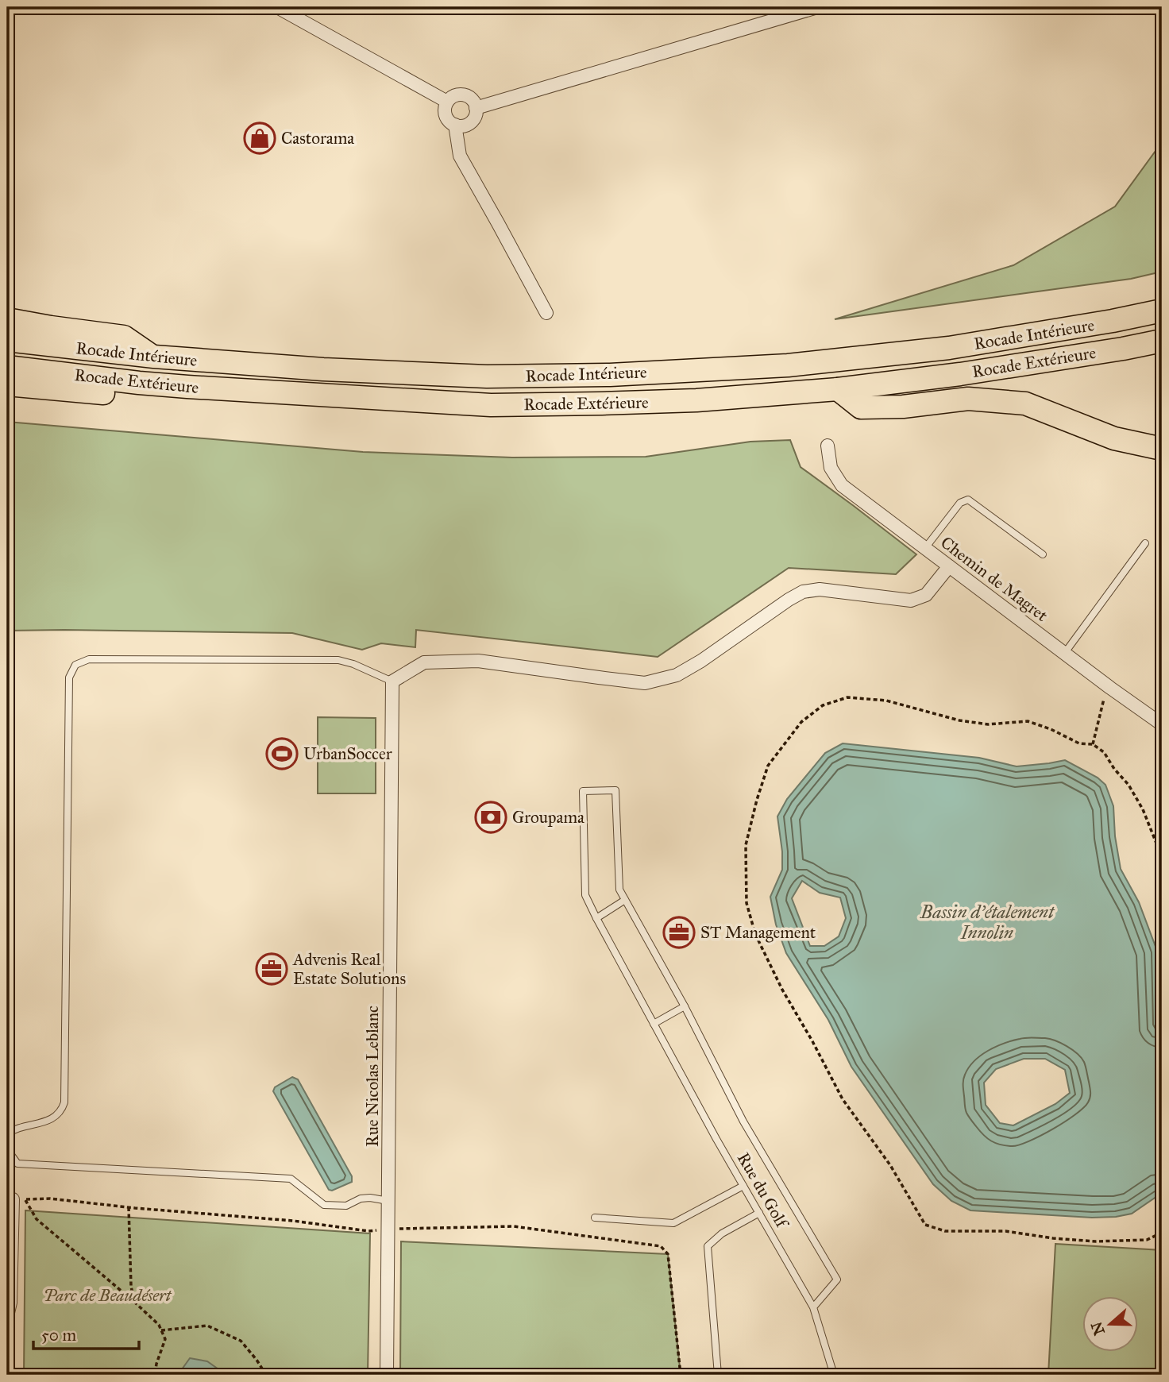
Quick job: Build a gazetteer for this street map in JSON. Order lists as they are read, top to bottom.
{
  "streets": {
    "highway": ["Rocade Intérieure", "Rocade Extérieure"],
    "street": ["Chemin de Magret", "Rue Nicolas Leblanc"],
    "lane": ["Rue du Golf"]
  },
  "water": ["Bassin d'étalement Innolin"],
  "parks": ["Parc de Beaudésert"],
  "places": {
    "shop": ["Castorama"],
    "sports": ["UrbanSoccer"],
    "bank": ["Groupama"],
    "office": ["ST Management", "Advenis Real Estate Solutions"]
  },
  "scale_bar": "50 m",
  "north": "left"
}
